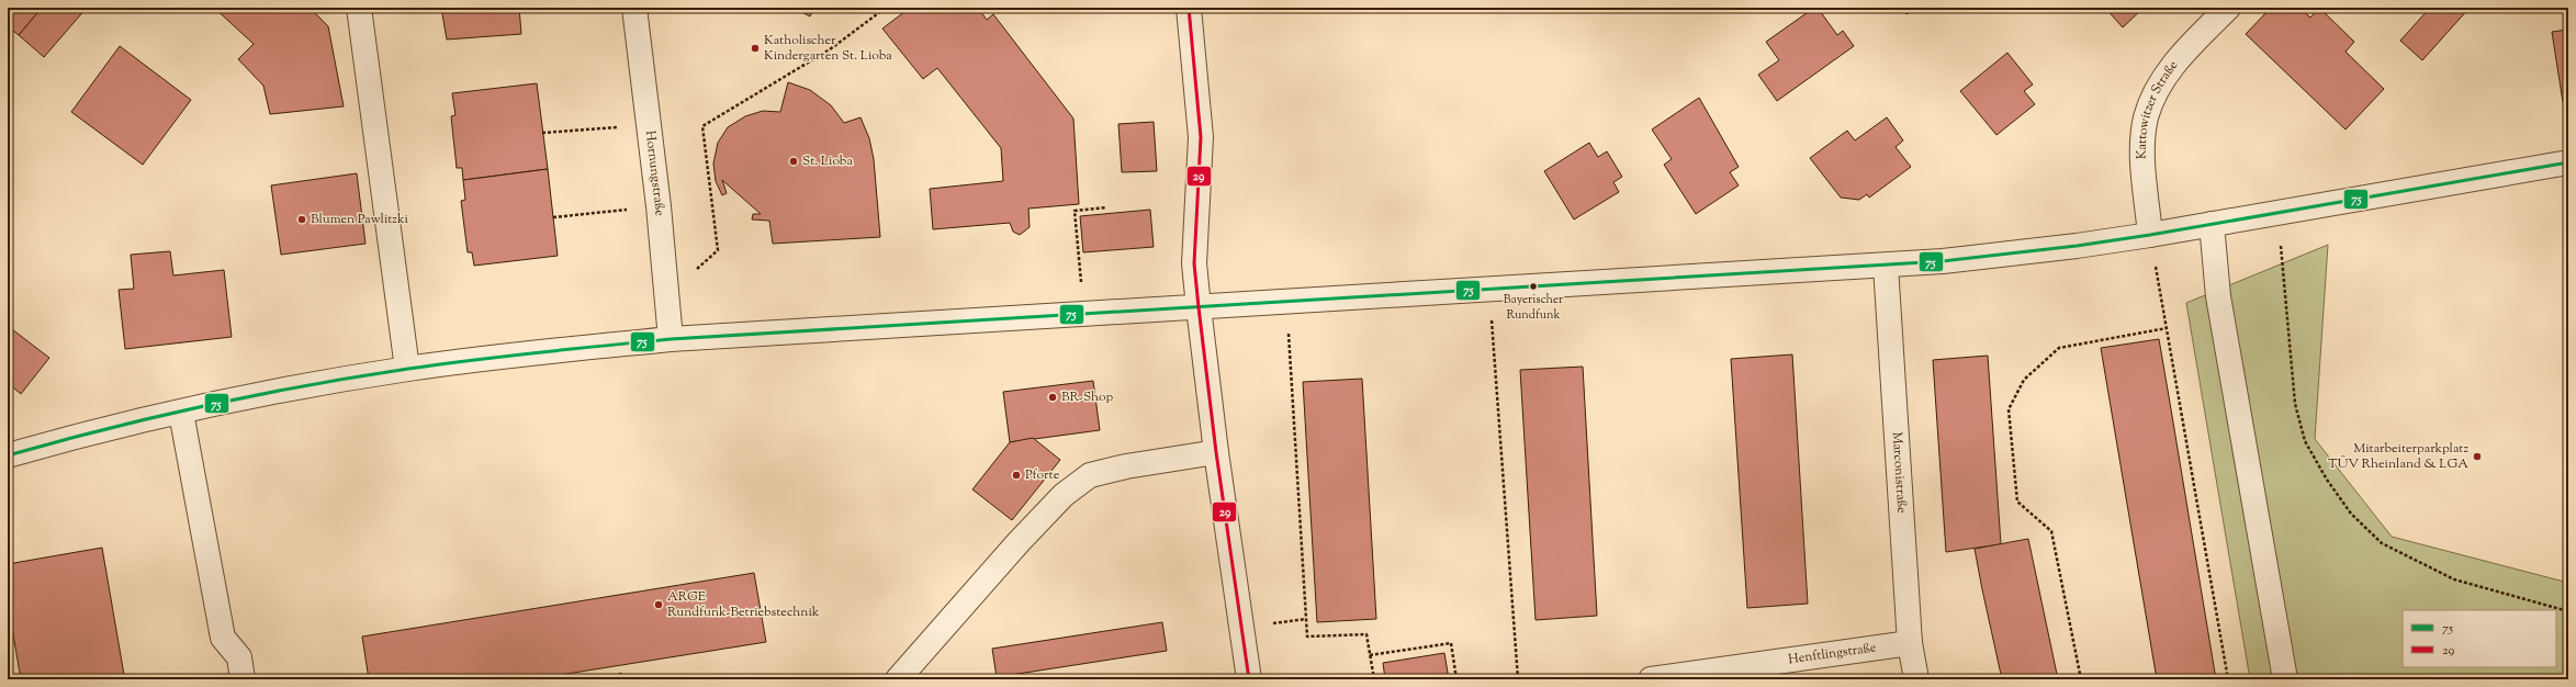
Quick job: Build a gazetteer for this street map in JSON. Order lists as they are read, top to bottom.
{
  "streets": {
    "street": [
      "Kattowitzer Straße",
      "Hornungstraße",
      "Marconistraße",
      "Henftlingstraße"
    ]
  },
  "crossings": [
    ["Marconistraße", "Henftlingstraße"]
  ],
  "places": [
    "Katholischer Kindergarten St. Lioba",
    "St. Lioba",
    "Blumen Pawlitzki",
    "Bayerischer Rundfunk",
    "BR-Shop",
    "Mitarbeiterparkplatz TÜV Rheinland & LGA",
    "Pforte",
    "ARGE Rundfunk-Betriebstechnik"
  ],
  "lines": ["transit line 29", "transit line 75"],
  "legend": ["75", "29"]
}
